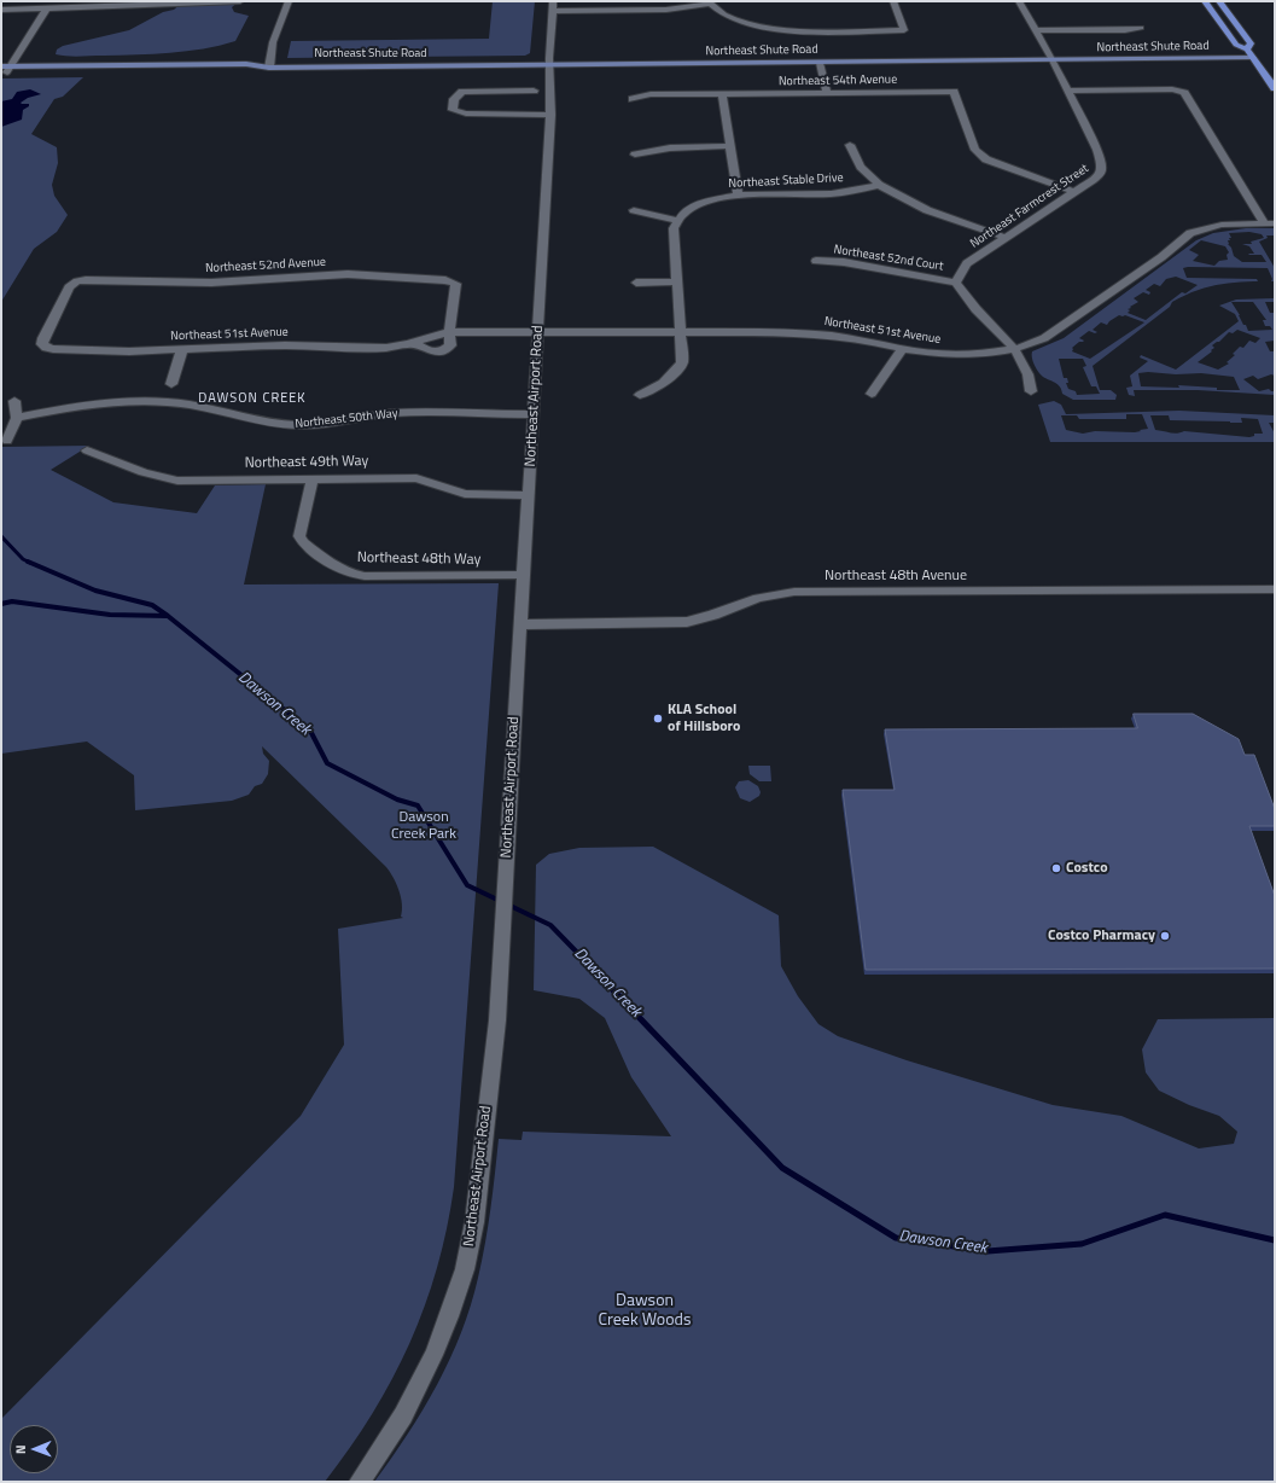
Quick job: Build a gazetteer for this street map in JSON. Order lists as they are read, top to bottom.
{
  "streets": {
    "main road": ["Northeast Shute Road"],
    "street": [
      "Northeast 54th Avenue",
      "Northeast Stable Drive",
      "Northeast Farmcrest Street",
      "Northeast 52nd Court",
      "Northeast 52nd Avenue",
      "Northeast 51st Avenue",
      "Northeast Airport Road",
      "Northeast 50th Way",
      "Northeast 49th Way",
      "Northeast 48th Way",
      "Northeast 48th Avenue"
    ]
  },
  "crossings": [
    ["Northeast Shute Road", "Northeast Farmcrest Street"],
    ["Northeast Shute Road", "Northeast Airport Road"],
    ["Northeast 54th Avenue", "Northeast Farmcrest Street"],
    ["Northeast Farmcrest Street", "Northeast 52nd Court"],
    ["Northeast 52nd Avenue", "Northeast 51st Avenue"],
    ["Northeast 51st Avenue", "Northeast Airport Road"],
    ["Northeast Airport Road", "Northeast 50th Way"],
    ["Northeast Airport Road", "Northeast 49th Way"],
    ["Northeast Airport Road", "Northeast 48th Way"],
    ["Northeast Airport Road", "Northeast 48th Avenue"],
    ["Northeast 49th Way", "Northeast 48th Way"]
  ],
  "districts": ["DAWSON CREEK"],
  "water": ["Dawson Creek"],
  "parks": ["Dawson Creek Park", "Dawson Creek Woods"],
  "places": ["KLA School of Hillsboro", "Costco", "Costco Pharmacy"],
  "north": "left"
}
